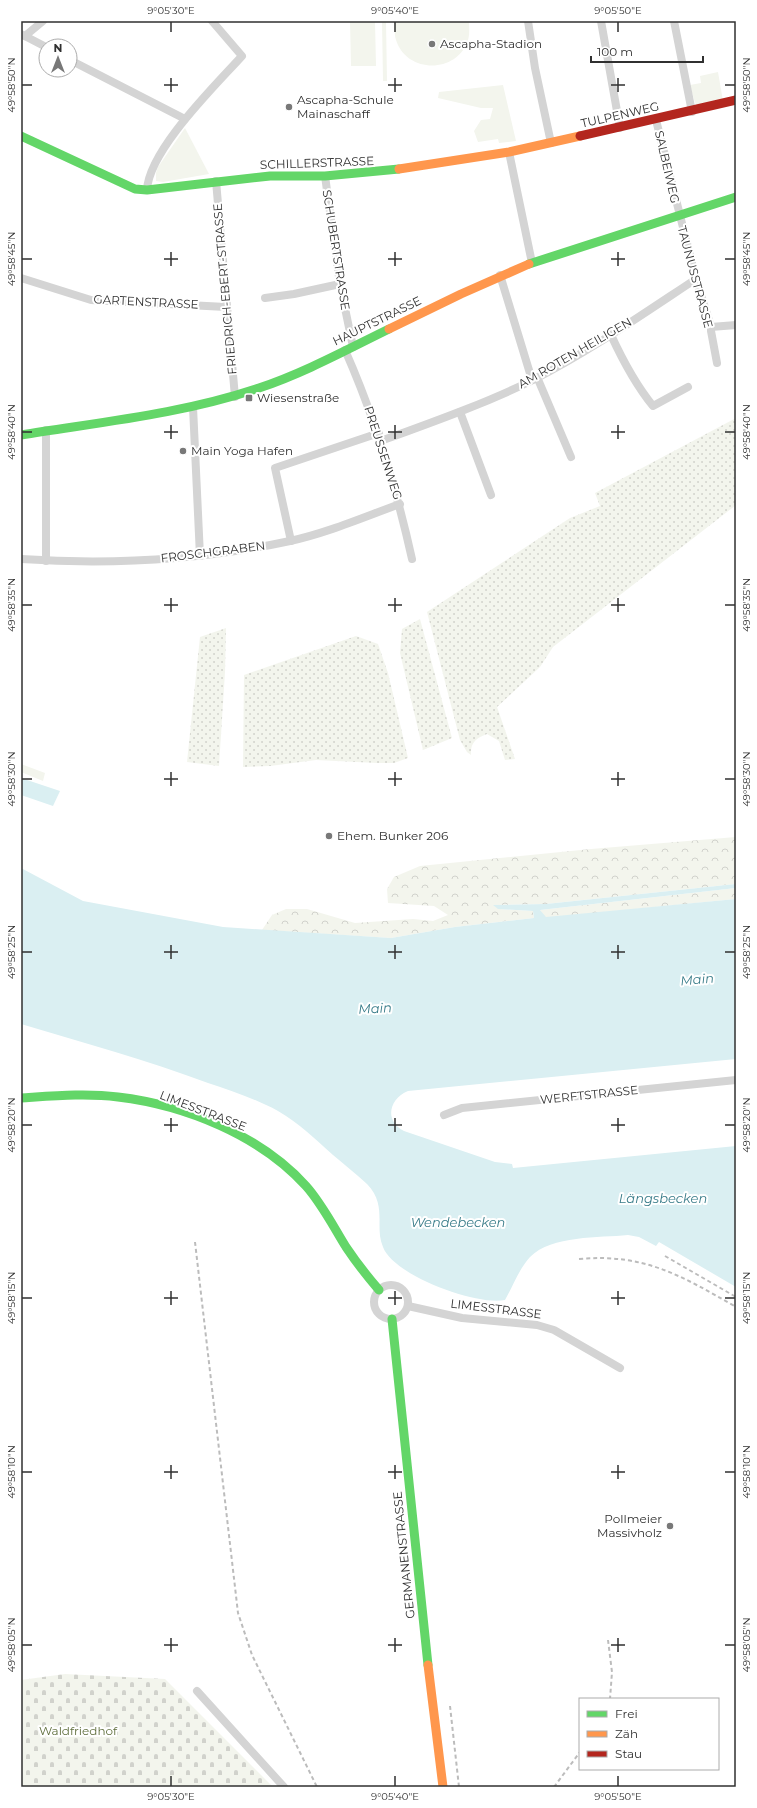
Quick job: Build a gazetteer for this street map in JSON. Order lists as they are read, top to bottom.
{
  "streets": {
    "street": [
      "TULPENWEG",
      "SCHILLERSTRASSE",
      "SALBEIWEG",
      "SCHUBERTSTRASSE",
      "TAUNUSSTRASSE",
      "FRIEDRICH-EBERT-STRASSE",
      "GARTENSTRASSE",
      "HAUPTSTRASSE",
      "AM ROTEN HEILIGEN",
      "PREUSSENWEG",
      "FROSCHGRABEN",
      "WERFTSTRASSE",
      "LIMESSTRASSE",
      "GERMANENSTRASSE"
    ]
  },
  "crossings": [
    ["TULPENWEG", "SCHILLERSTRASSE"],
    ["TULPENWEG", "SALBEIWEG"],
    ["SCHILLERSTRASSE", "SCHUBERTSTRASSE"],
    ["SCHILLERSTRASSE", "FRIEDRICH-EBERT-STRASSE"],
    ["SALBEIWEG", "TAUNUSSTRASSE"],
    ["SALBEIWEG", "HAUPTSTRASSE"],
    ["SCHUBERTSTRASSE", "HAUPTSTRASSE"],
    ["SCHUBERTSTRASSE", "PREUSSENWEG"],
    ["TAUNUSSTRASSE", "HAUPTSTRASSE"],
    ["TAUNUSSTRASSE", "AM ROTEN HEILIGEN"],
    ["FRIEDRICH-EBERT-STRASSE", "GARTENSTRASSE"],
    ["FRIEDRICH-EBERT-STRASSE", "HAUPTSTRASSE"],
    ["HAUPTSTRASSE", "PREUSSENWEG"],
    ["AM ROTEN HEILIGEN", "PREUSSENWEG"],
    ["AM ROTEN HEILIGEN", "FROSCHGRABEN"],
    ["PREUSSENWEG", "FROSCHGRABEN"],
    ["LIMESSTRASSE", "GERMANENSTRASSE"]
  ],
  "water": ["Main", "Längsbecken", "Wendebecken"],
  "parks": ["Waldfriedhof"],
  "places": {
    "other": [
      "Ascapha-Stadion",
      "Ascapha-Schule Mainaschaff",
      "Main Yoga Hafen",
      "Ehem. Bunker 206",
      "Pollmeier Massivholz"
    ],
    "transit": ["Wiesenstraße"]
  },
  "legend": ["Frei", "Zäh", "Stau"],
  "scale_bar": "100 m",
  "north": "top",
  "coordinates": [
    "9°05'30\"E",
    "9°05'40\"E",
    "9°05'50\"E",
    "49°58'50\"N",
    "49°58'45\"N",
    "49°58'40\"N",
    "49°58'35\"N",
    "49°58'30\"N",
    "49°58'25\"N",
    "49°58'20\"N",
    "49°58'15\"N",
    "49°58'10\"N",
    "49°58'05\"N"
  ]
}
